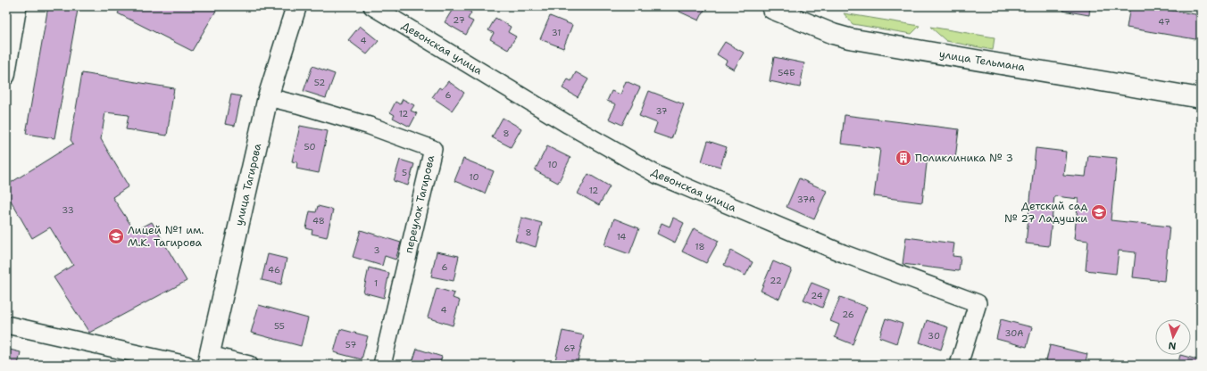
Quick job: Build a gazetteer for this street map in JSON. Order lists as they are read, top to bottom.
{
  "streets": {
    "street": [
      "Девонская улица",
      "улица Тельмана",
      "улица Тагирова",
      "переулок Тагирова"
    ]
  },
  "crossings": [
    ["улица Тагирова", "переулок Тагирова"]
  ],
  "places": {
    "building": ["Поликлиника № 3"],
    "school or university": ["Детский сад № 27 Ладушки", "Лицей №1 им. М.К. Тагирова"]
  },
  "house_numbers": [
    "27",
    "47",
    "31",
    "4",
    "54Б",
    "52",
    "6",
    "37",
    "12",
    "8",
    "50",
    "10",
    "5",
    "10",
    "12",
    "37А",
    "33",
    "48",
    "8",
    "14",
    "18",
    "3",
    "6",
    "46",
    "22",
    "1",
    "24",
    "4",
    "26",
    "55",
    "30А",
    "30",
    "57",
    "67"
  ],
  "north": "bottom"
}
